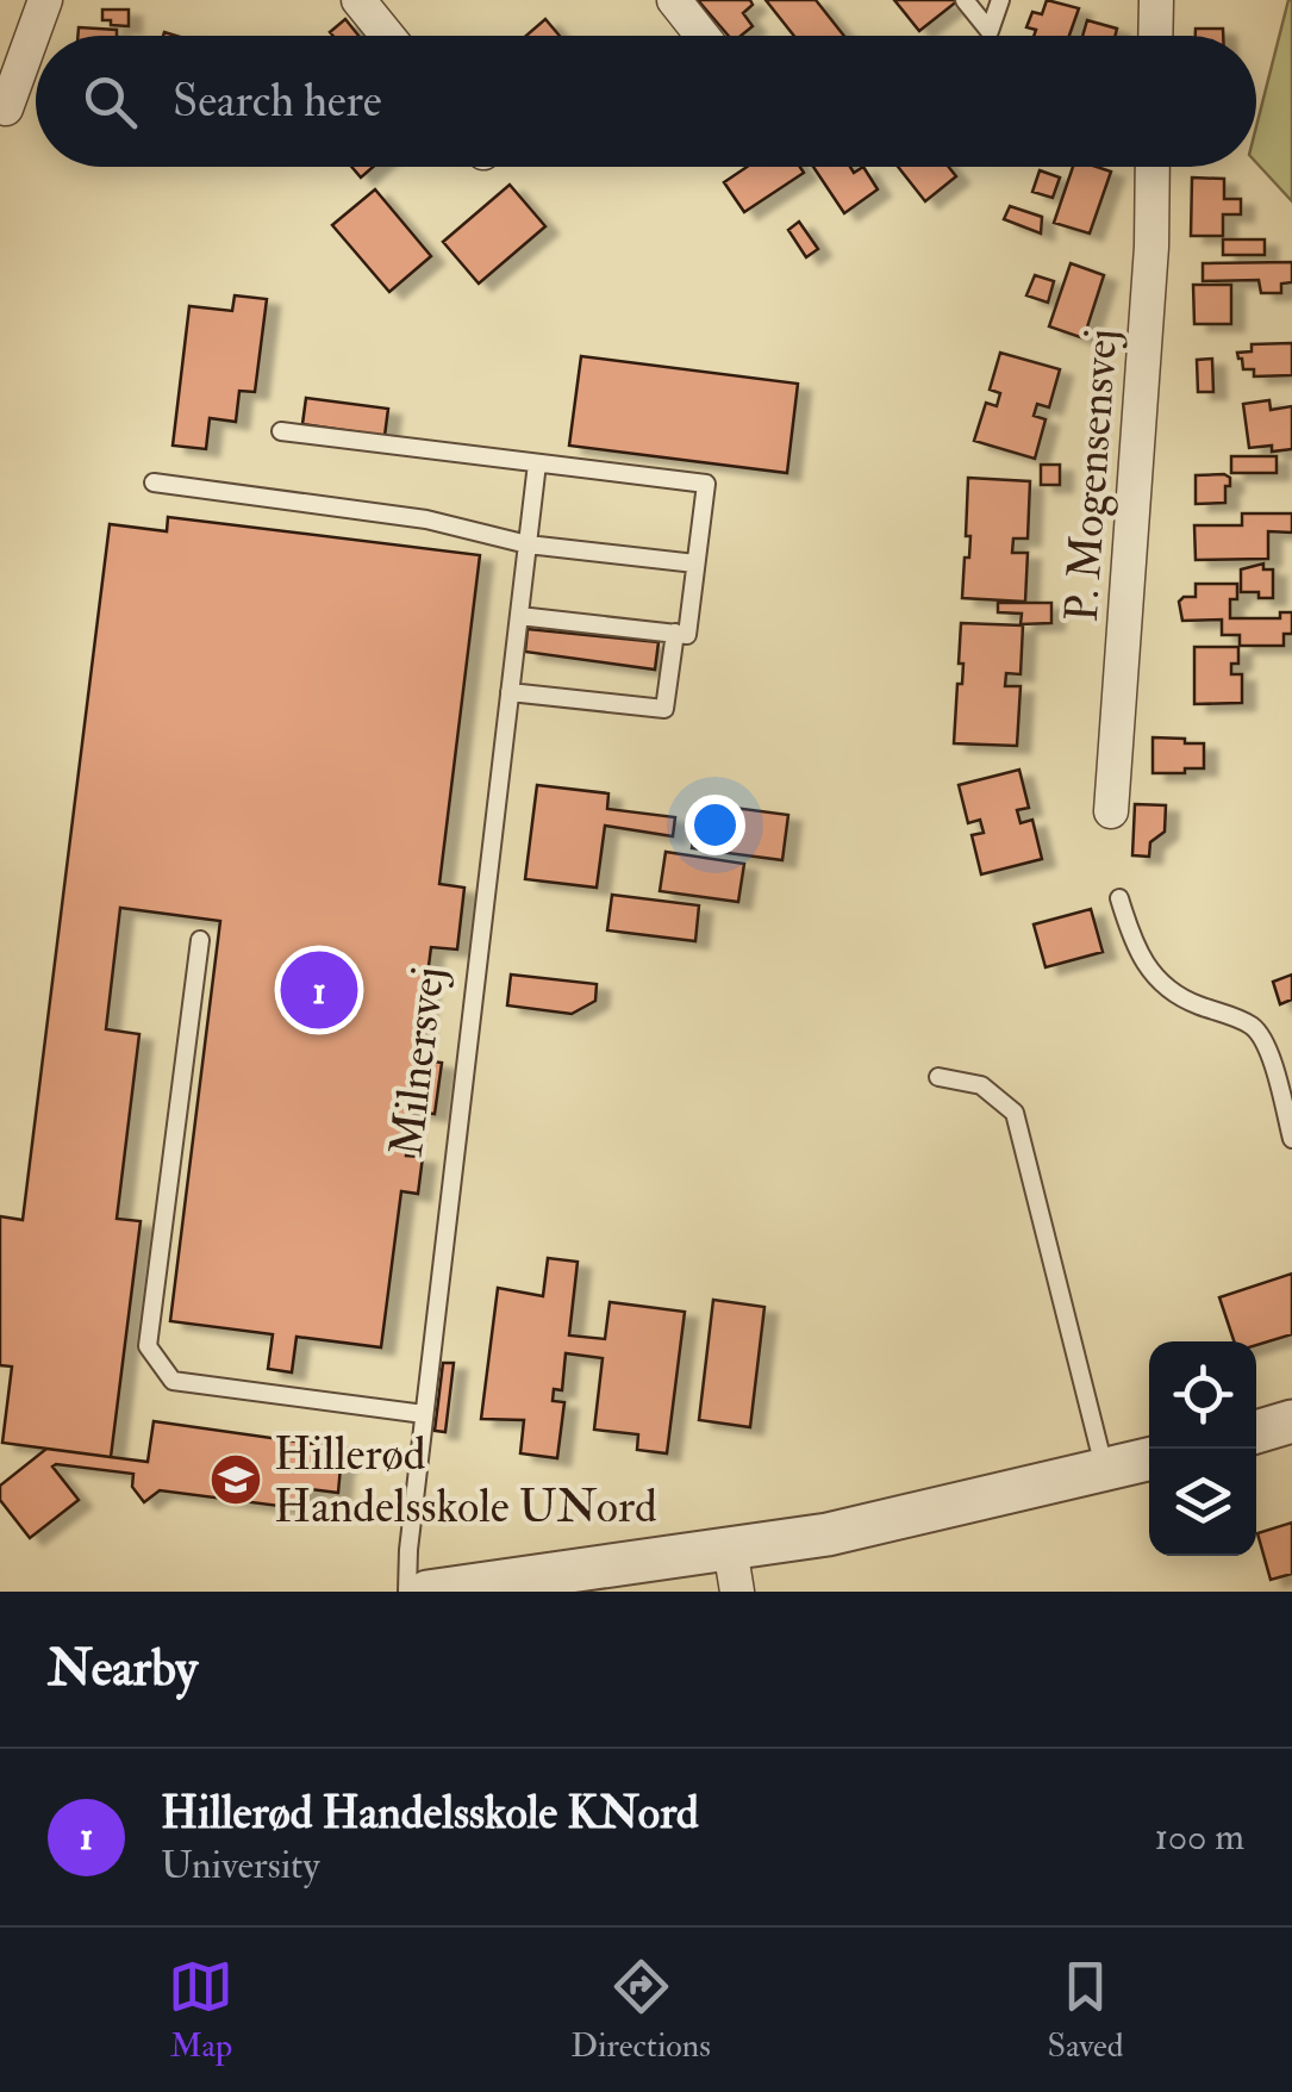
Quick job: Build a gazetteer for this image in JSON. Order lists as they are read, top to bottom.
{
  "streets": {
    "street": ["P. Mogensensvej"],
    "lane": ["Milnersvej"]
  },
  "places": {
    "school or university": ["Hillerød Handelsskole UNord"]
  },
  "page": {
    "search": "Search here",
    "pins": "1",
    "heading": "Nearby",
    "list": [
      {
        "mark": "1",
        "name": "Hillerød Handelsskole KNord",
        "note": "University",
        "value": "100 m"
      }
    ],
    "nav": ["Map", "Directions", "Saved"]
  }
}
